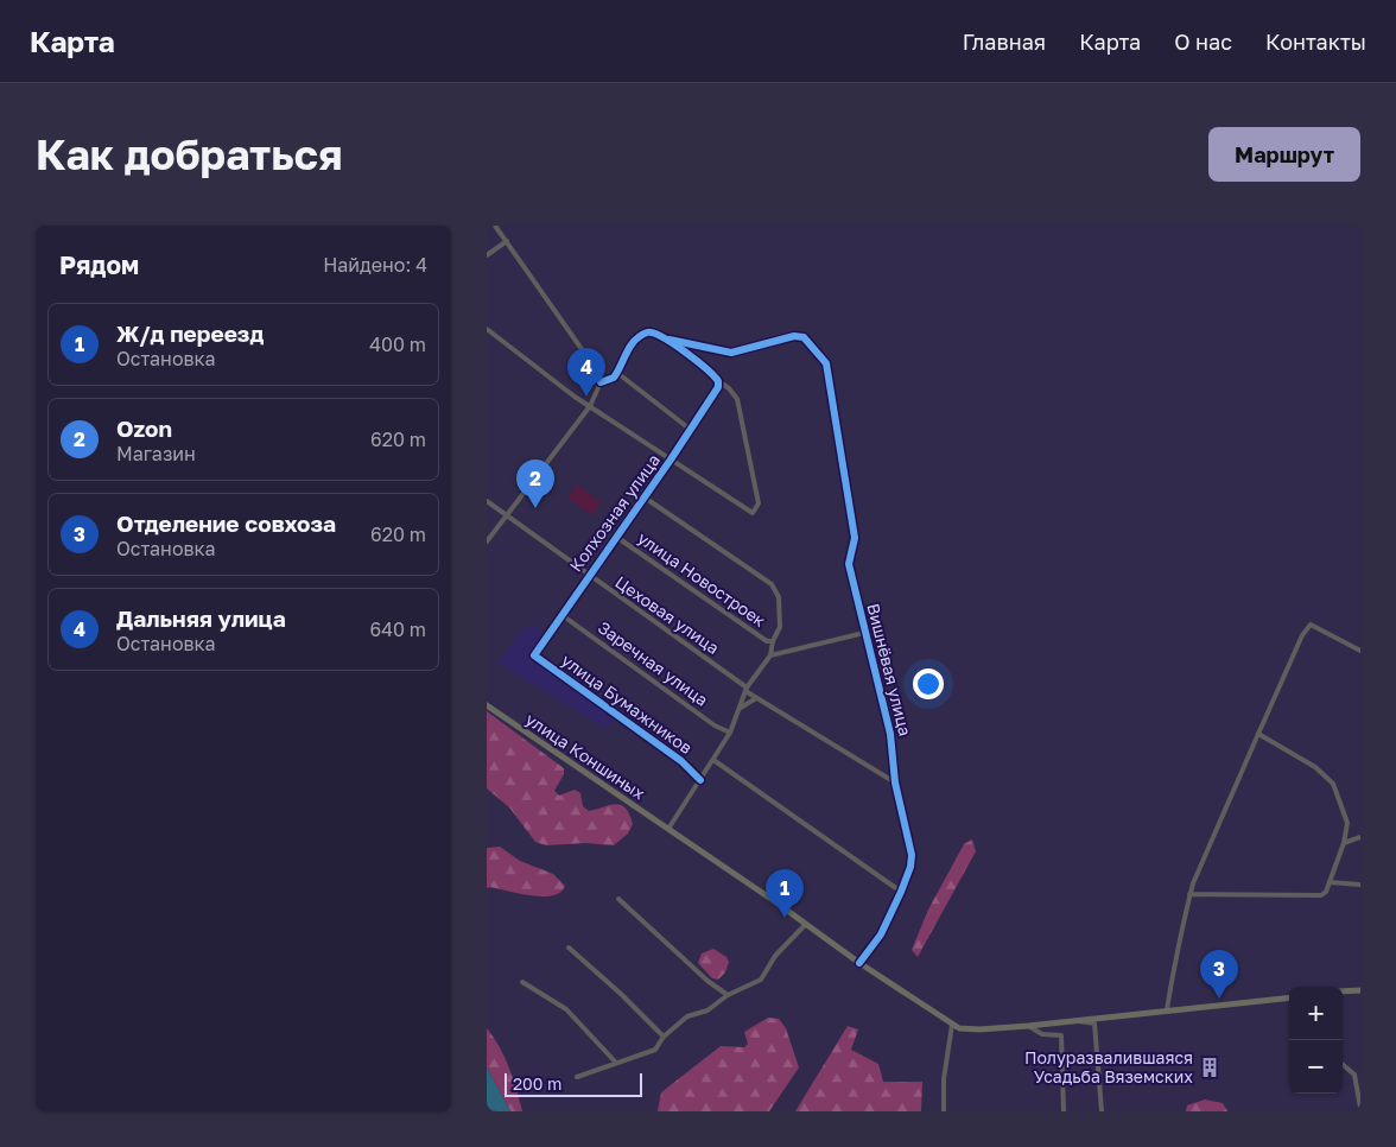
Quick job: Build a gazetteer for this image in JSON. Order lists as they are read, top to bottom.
{
  "streets": {
    "main road": ["улица Коншиных"],
    "street": [
      "Колхозная улица",
      "улица Новостроек",
      "Цеховая улица",
      "Заречная улица",
      "Вишнёвая улица",
      "улица Бумажников"
    ]
  },
  "crossings": [
    ["Колхозная улица", "улица Новостроек"],
    ["Колхозная улица", "Цеховая улица"],
    ["Колхозная улица", "Заречная улица"],
    ["Колхозная улица", "улица Бумажников"],
    ["Цеховая улица", "Вишнёвая улица"],
    ["Вишнёвая улица", "улица Коншиных"]
  ],
  "places": {
    "building": ["Полуразвалившаяся Усадьба Вяземских"]
  },
  "scale_bar": "200 m",
  "page": {
    "header": "Карта",
    "nav": [
      "Главная",
      "Карта",
      "О нас",
      "Контакты"
    ],
    "buttons": "Маршрут",
    "title": "Как добраться",
    "heading": ["Рядом", "Найдено: 4"],
    "list": [
      {
        "mark": "1",
        "name": "Ж/д переезд",
        "note": "Остановка",
        "value": "400 m"
      },
      {
        "mark": "2",
        "name": "Ozon",
        "note": "Магазин",
        "value": "620 m"
      },
      {
        "mark": "3",
        "name": "Отделение совхоза",
        "note": "Остановка",
        "value": "620 m"
      },
      {
        "mark": "4",
        "name": "Дальняя улица",
        "note": "Остановка",
        "value": "640 m"
      }
    ],
    "pins": [
      "4",
      "2",
      "1",
      "3"
    ],
    "map_buttons": ["+", "−"],
    "scale": "200 m"
  }
}
